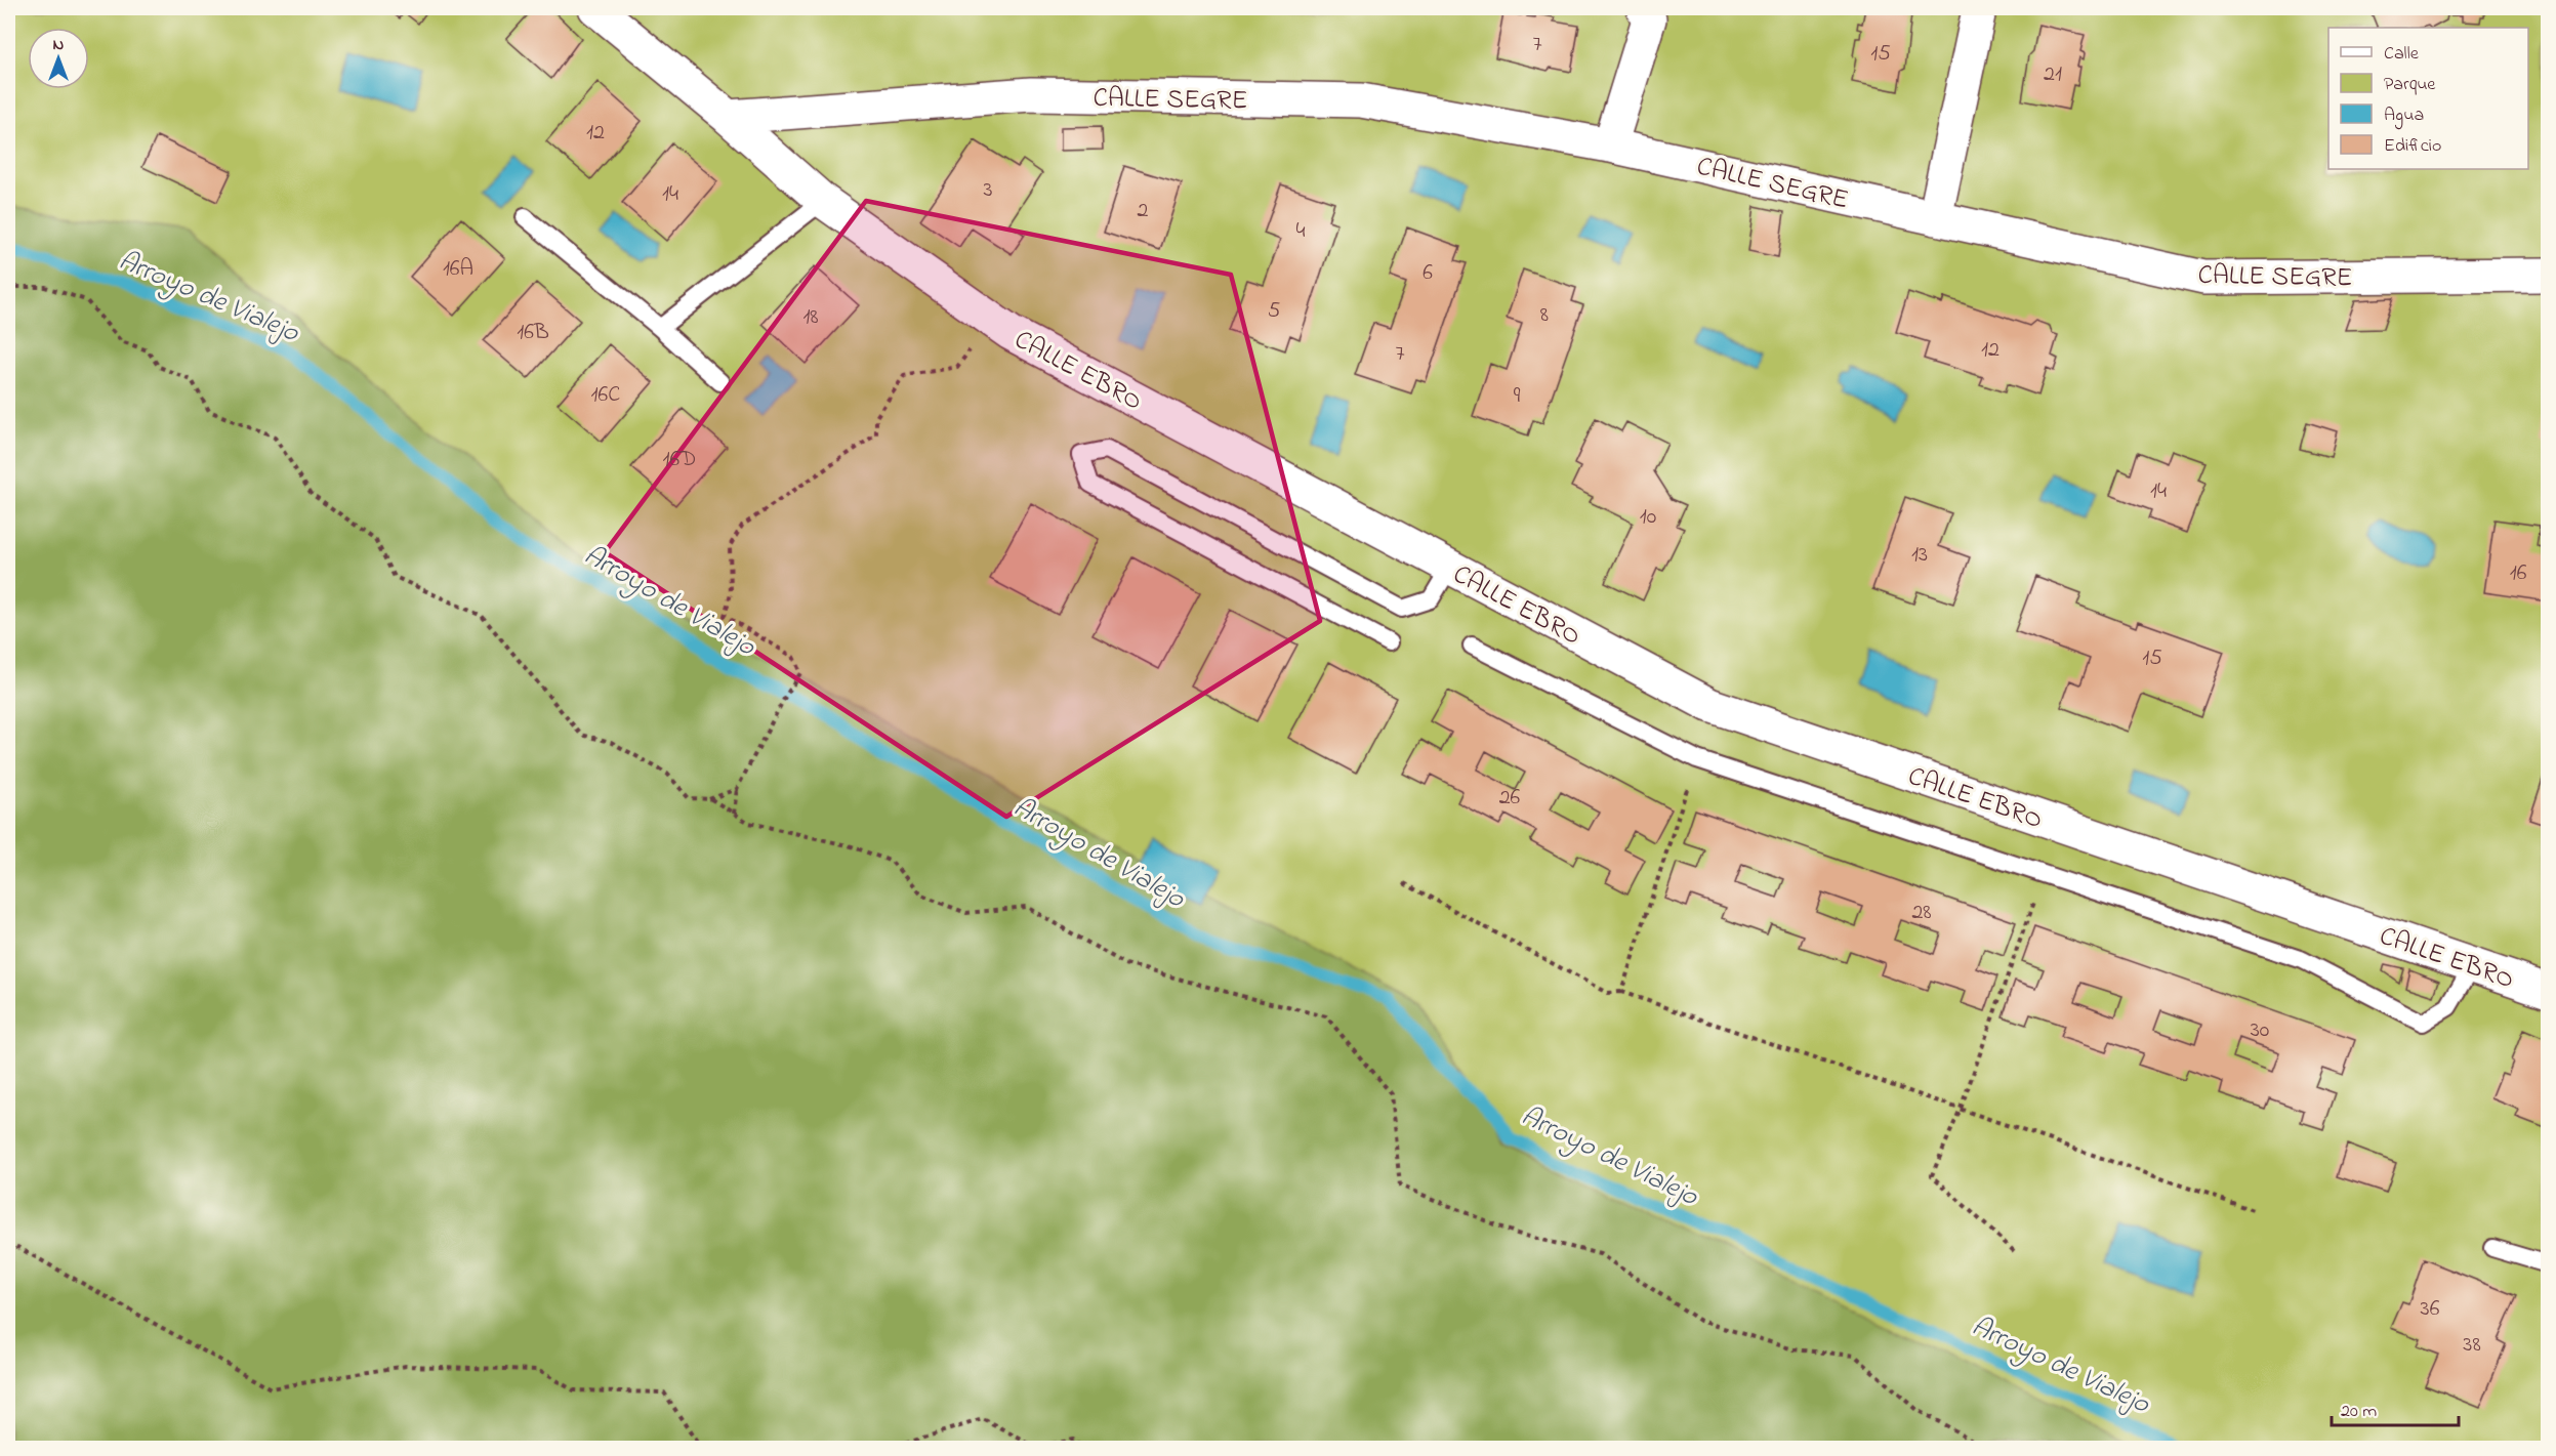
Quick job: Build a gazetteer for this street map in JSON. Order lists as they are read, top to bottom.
{
  "streets": {
    "street": ["CALLE SEGRE", "CALLE EBRO"]
  },
  "crossings": [
    ["CALLE SEGRE", "CALLE EBRO"]
  ],
  "water": ["Arroyo de Vialejo"],
  "house_numbers": [
    "7",
    "15",
    "21",
    "12",
    "3",
    "14",
    "2",
    "4",
    "16A",
    "6",
    "5",
    "8",
    "18",
    "16B",
    "12",
    "7",
    "16C",
    "9",
    "16D",
    "14",
    "10",
    "13",
    "16",
    "15",
    "26",
    "28",
    "30",
    "36",
    "38"
  ],
  "legend": [
    "Calle",
    "Parque",
    "Agua",
    "Edificio"
  ],
  "scale_bar": "20 m",
  "north": "top"
}
